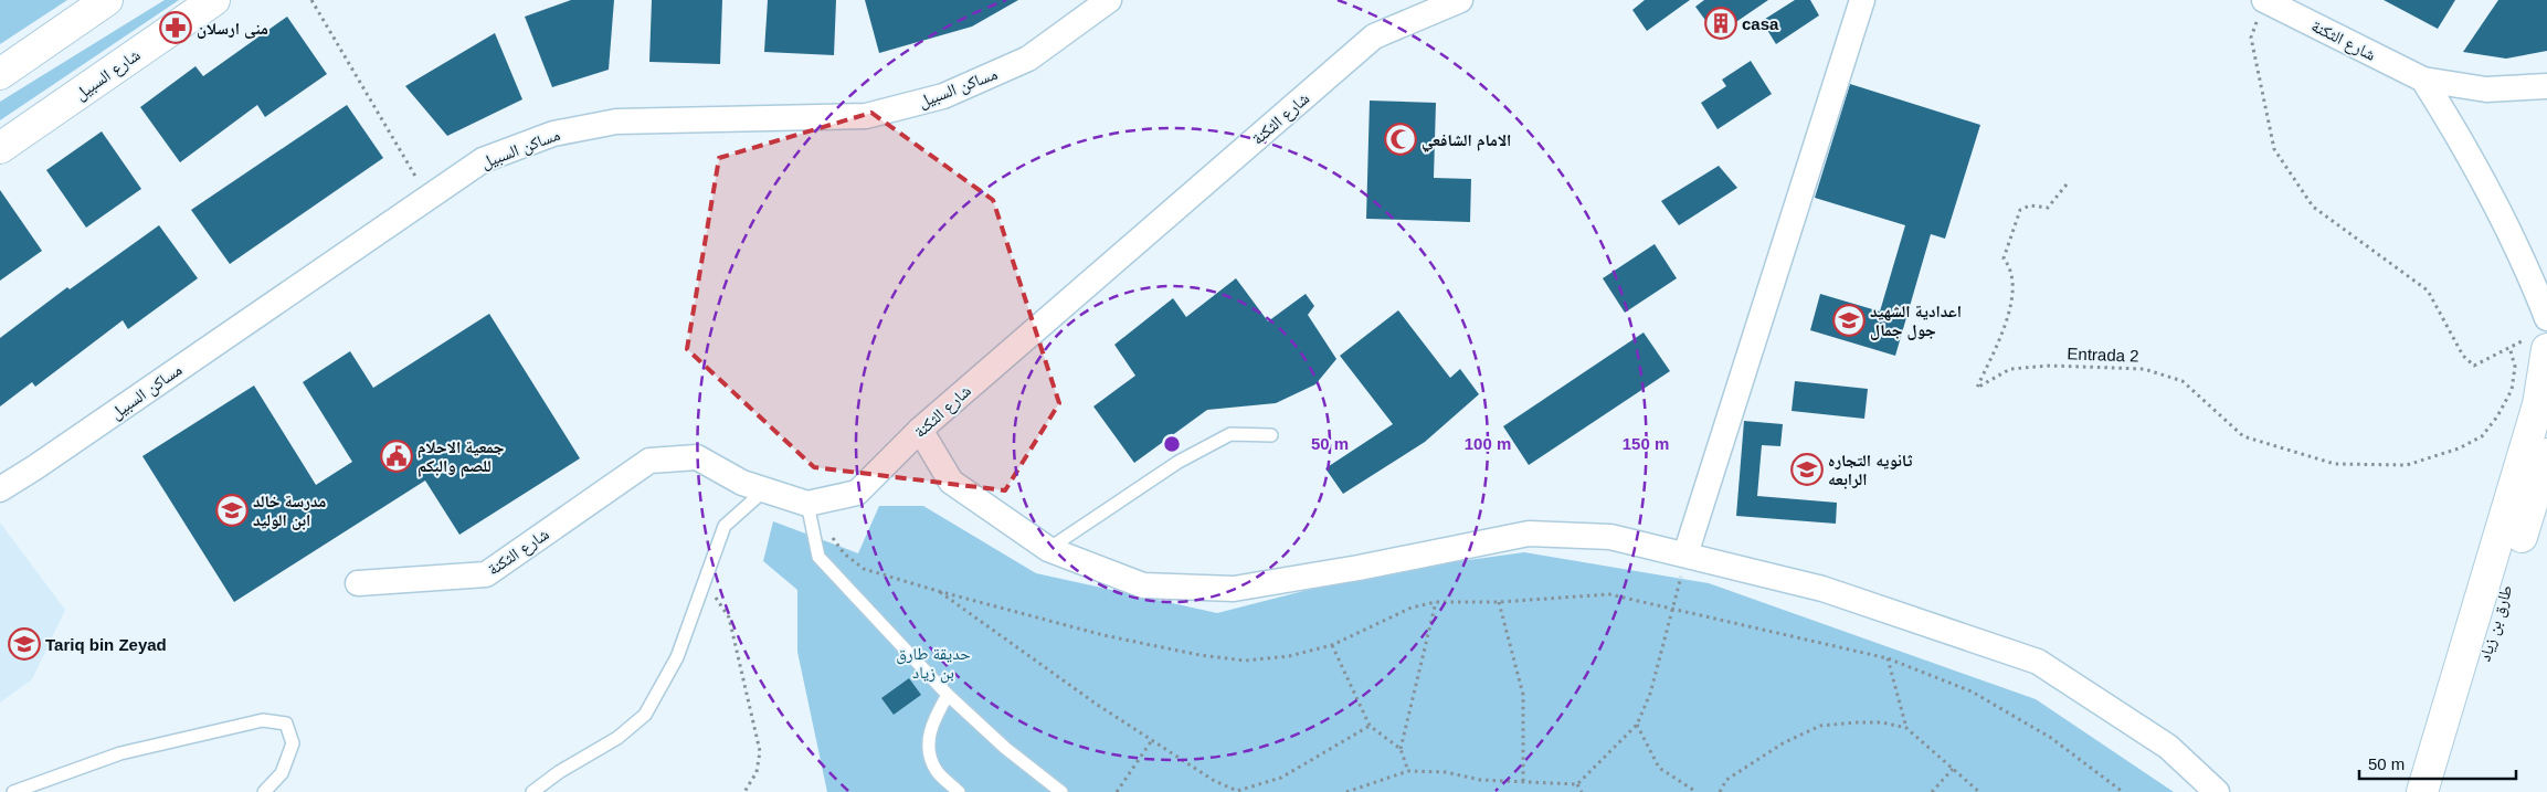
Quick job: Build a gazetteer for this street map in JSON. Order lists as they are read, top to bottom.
{
  "streets": {
    "main road": ["شارع السبيل", "طارق بن زياد"],
    "street": ["شارع الثكنة", "مساكن السبيل"],
    "path": ["Entrada 2"]
  },
  "parks": ["حديقة طارق بن زياد"],
  "places": {
    "building": ["casa"],
    "pharmacy": ["منى ارسلان"],
    "mosque": ["الامام الشافعي"],
    "school or university": [
      "اعدادية الشهيد جول جمال",
      "ثانويه التجاره الرابعه",
      "مدرسة خالد ابن الوليد",
      "Tariq bin Zeyad"
    ],
    "public building": ["جمعية الاحلام للصم والبكم"]
  },
  "scale_bar": "50 m",
  "rings": ["50 m", "100 m", "150 m"]
}
